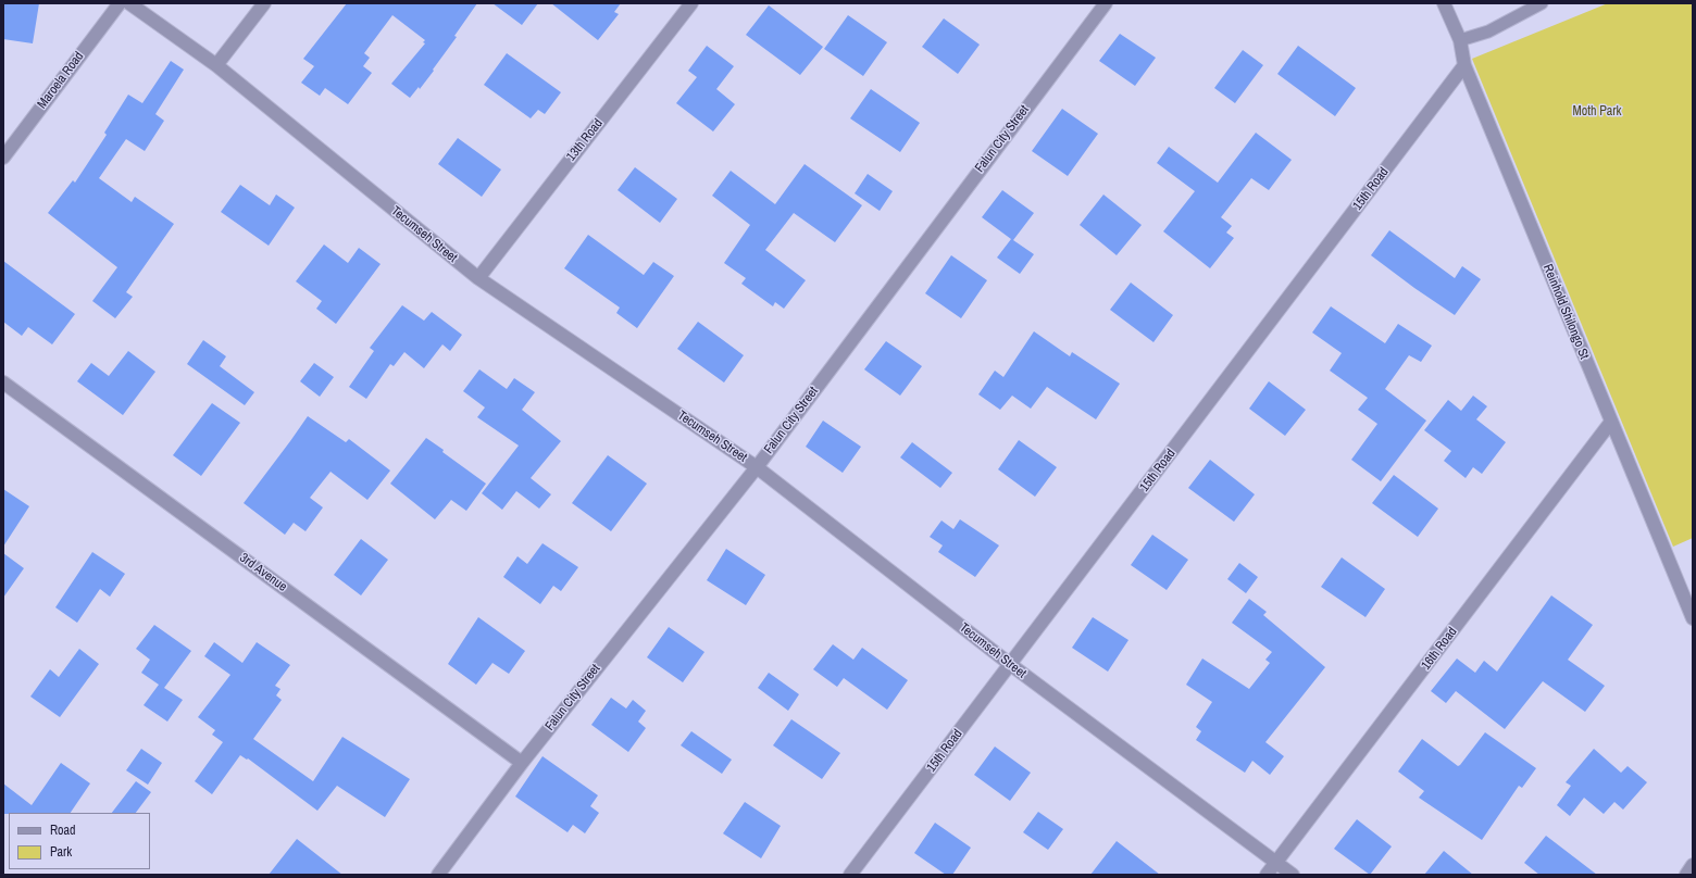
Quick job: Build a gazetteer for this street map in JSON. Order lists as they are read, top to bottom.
{
  "streets": {
    "street": [
      "Maroela Road",
      "Falun City Street",
      "13th Road",
      "15th Road",
      "Tecumseh Street",
      "Reinhold Shilongo St",
      "3rd Avenue",
      "16th Road"
    ]
  },
  "crossings": [
    ["Falun City Street", "Tecumseh Street"],
    ["Falun City Street", "3rd Avenue"],
    ["13th Road", "Tecumseh Street"],
    ["15th Road", "Tecumseh Street"],
    ["15th Road", "Reinhold Shilongo St"],
    ["Tecumseh Street", "16th Road"],
    ["Reinhold Shilongo St", "16th Road"]
  ],
  "parks": ["Moth Park"],
  "legend": ["Road", "Park"]
}
